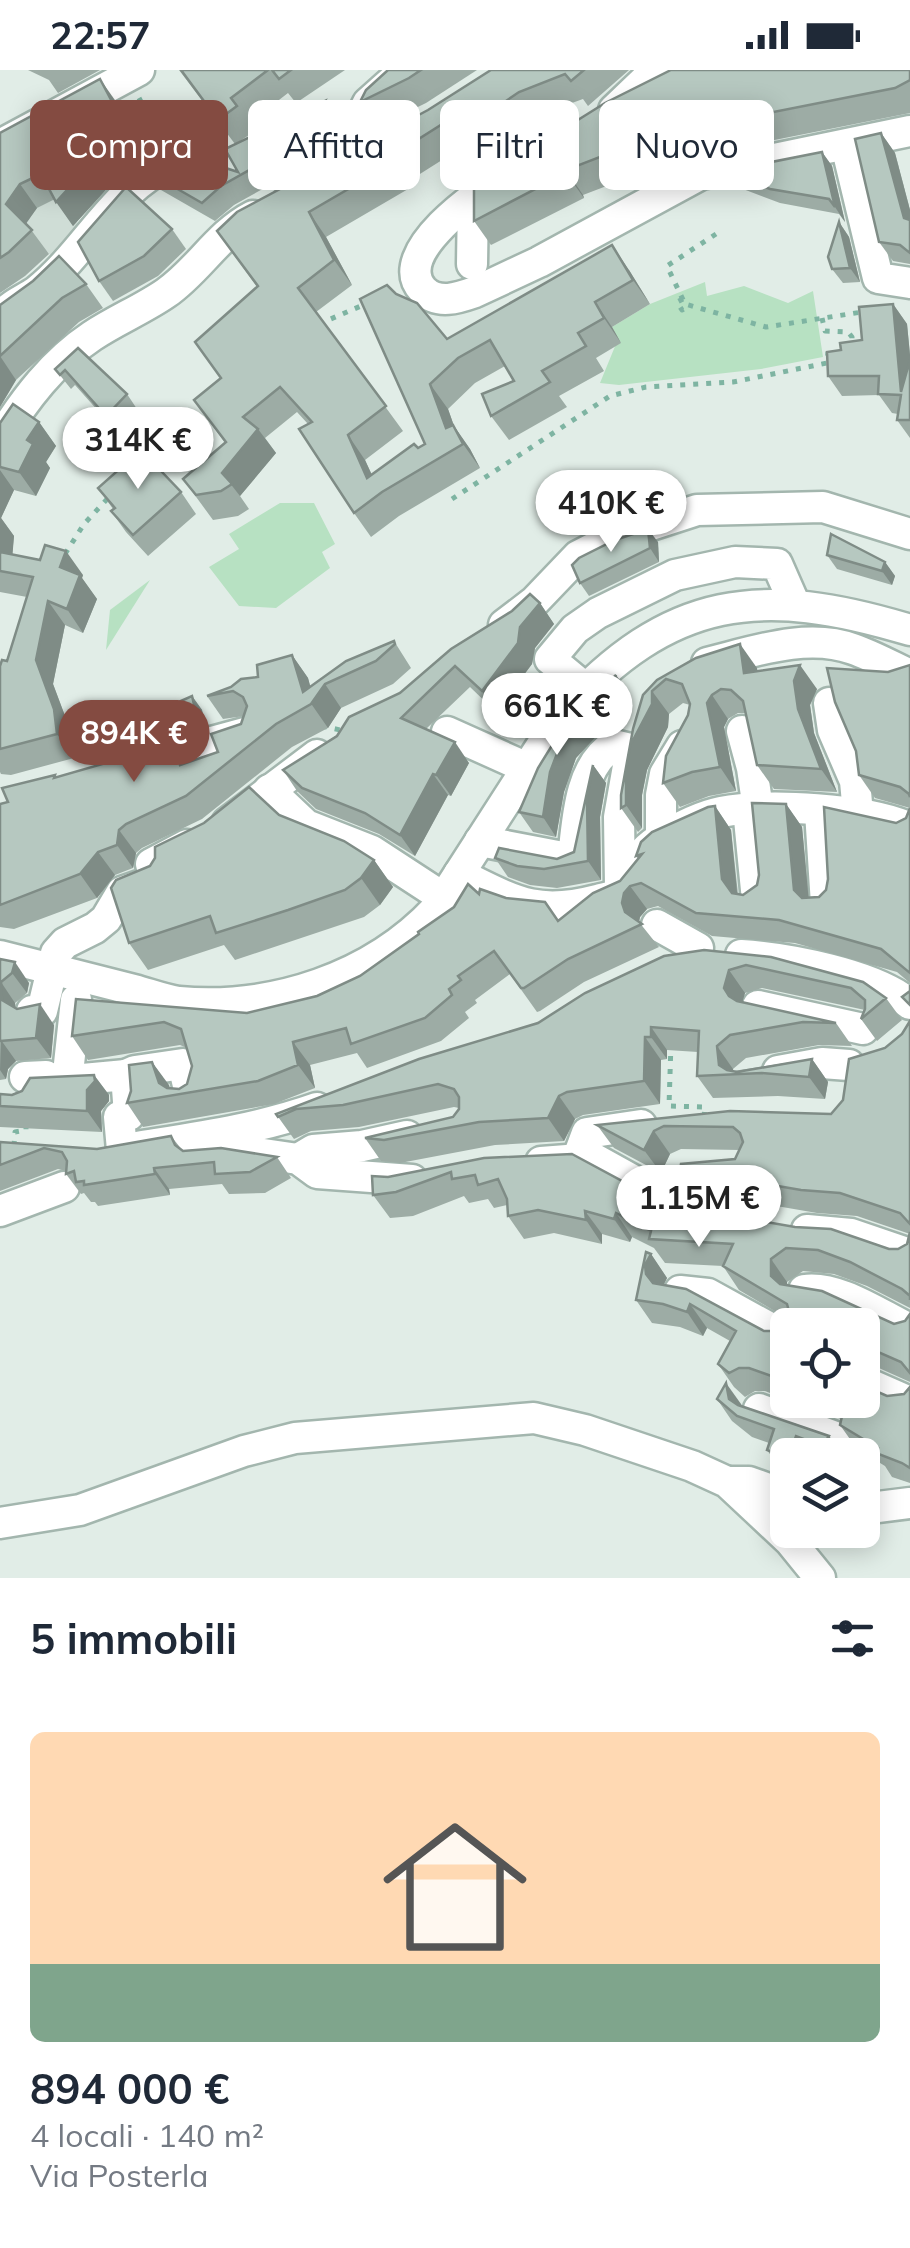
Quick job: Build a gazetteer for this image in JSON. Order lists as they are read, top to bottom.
{
  "page": {
    "status": "22:57",
    "chip": [
      "Compra",
      "Affitta",
      "Filtri",
      "Nuovo"
    ],
    "price": [
      "314K €",
      "410K €",
      "661K €",
      "894K €",
      "1.15M €"
    ],
    "heading": "5 immobili",
    "list": [
      {
        "name": "894 000 €",
        "note": "4 locali · 140 m² · Via Posterla"
      }
    ]
  }
}
